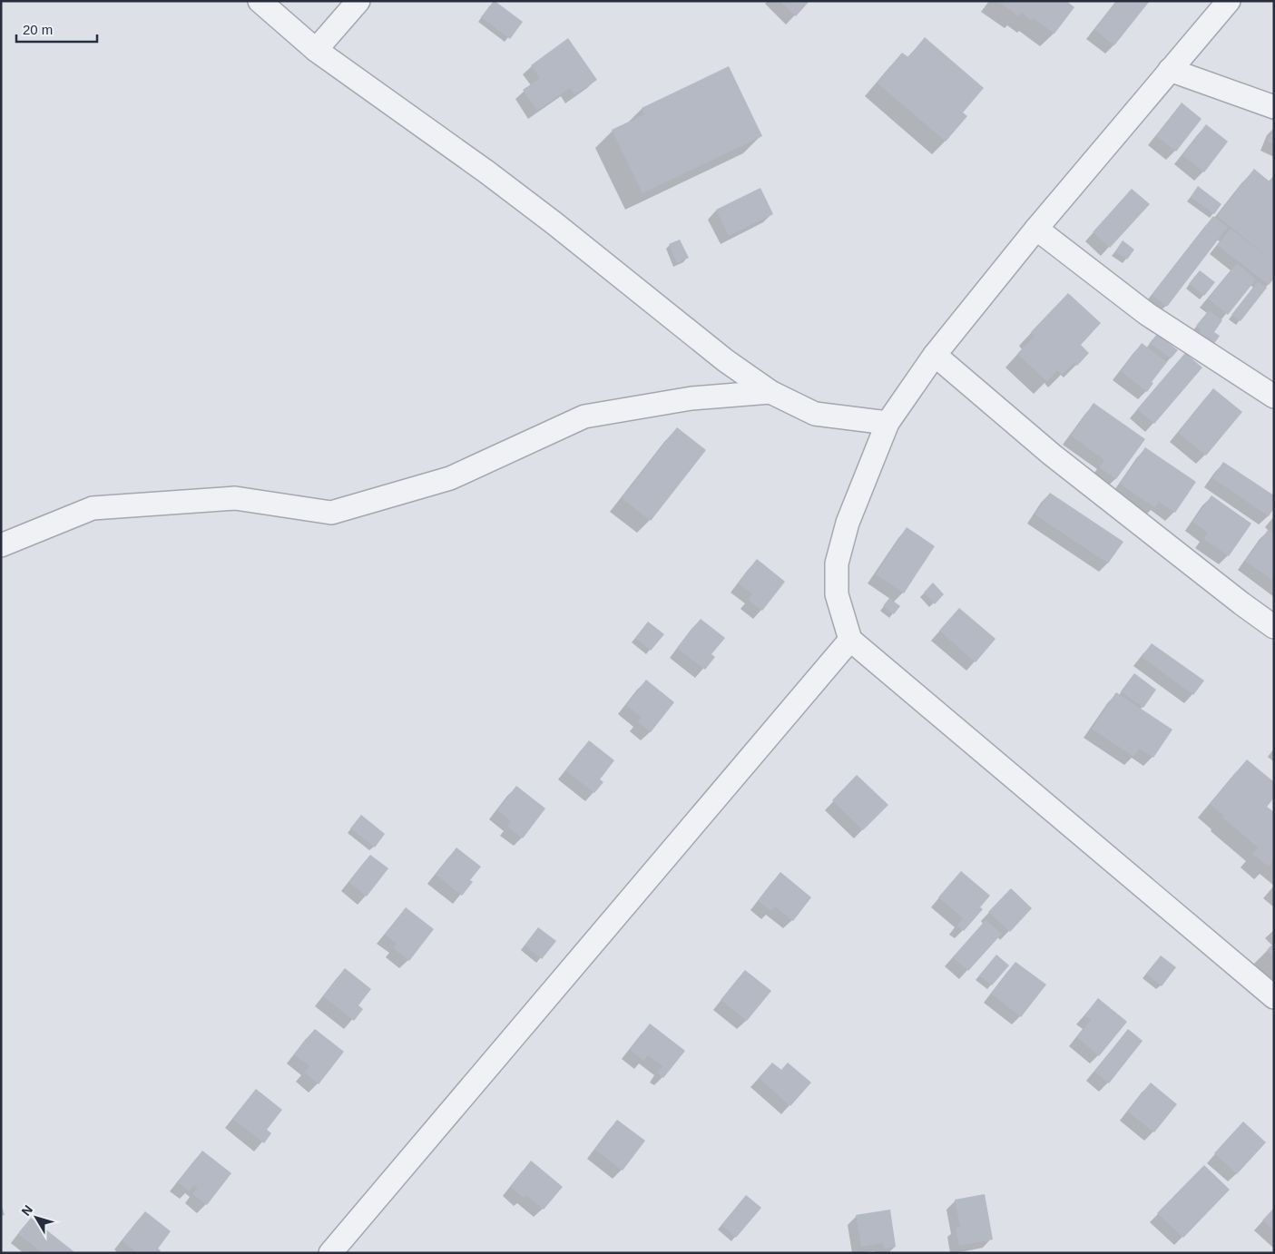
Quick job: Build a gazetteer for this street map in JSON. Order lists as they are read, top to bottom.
{
  "scale_bar": "20 m",
  "north": "top left"
}
